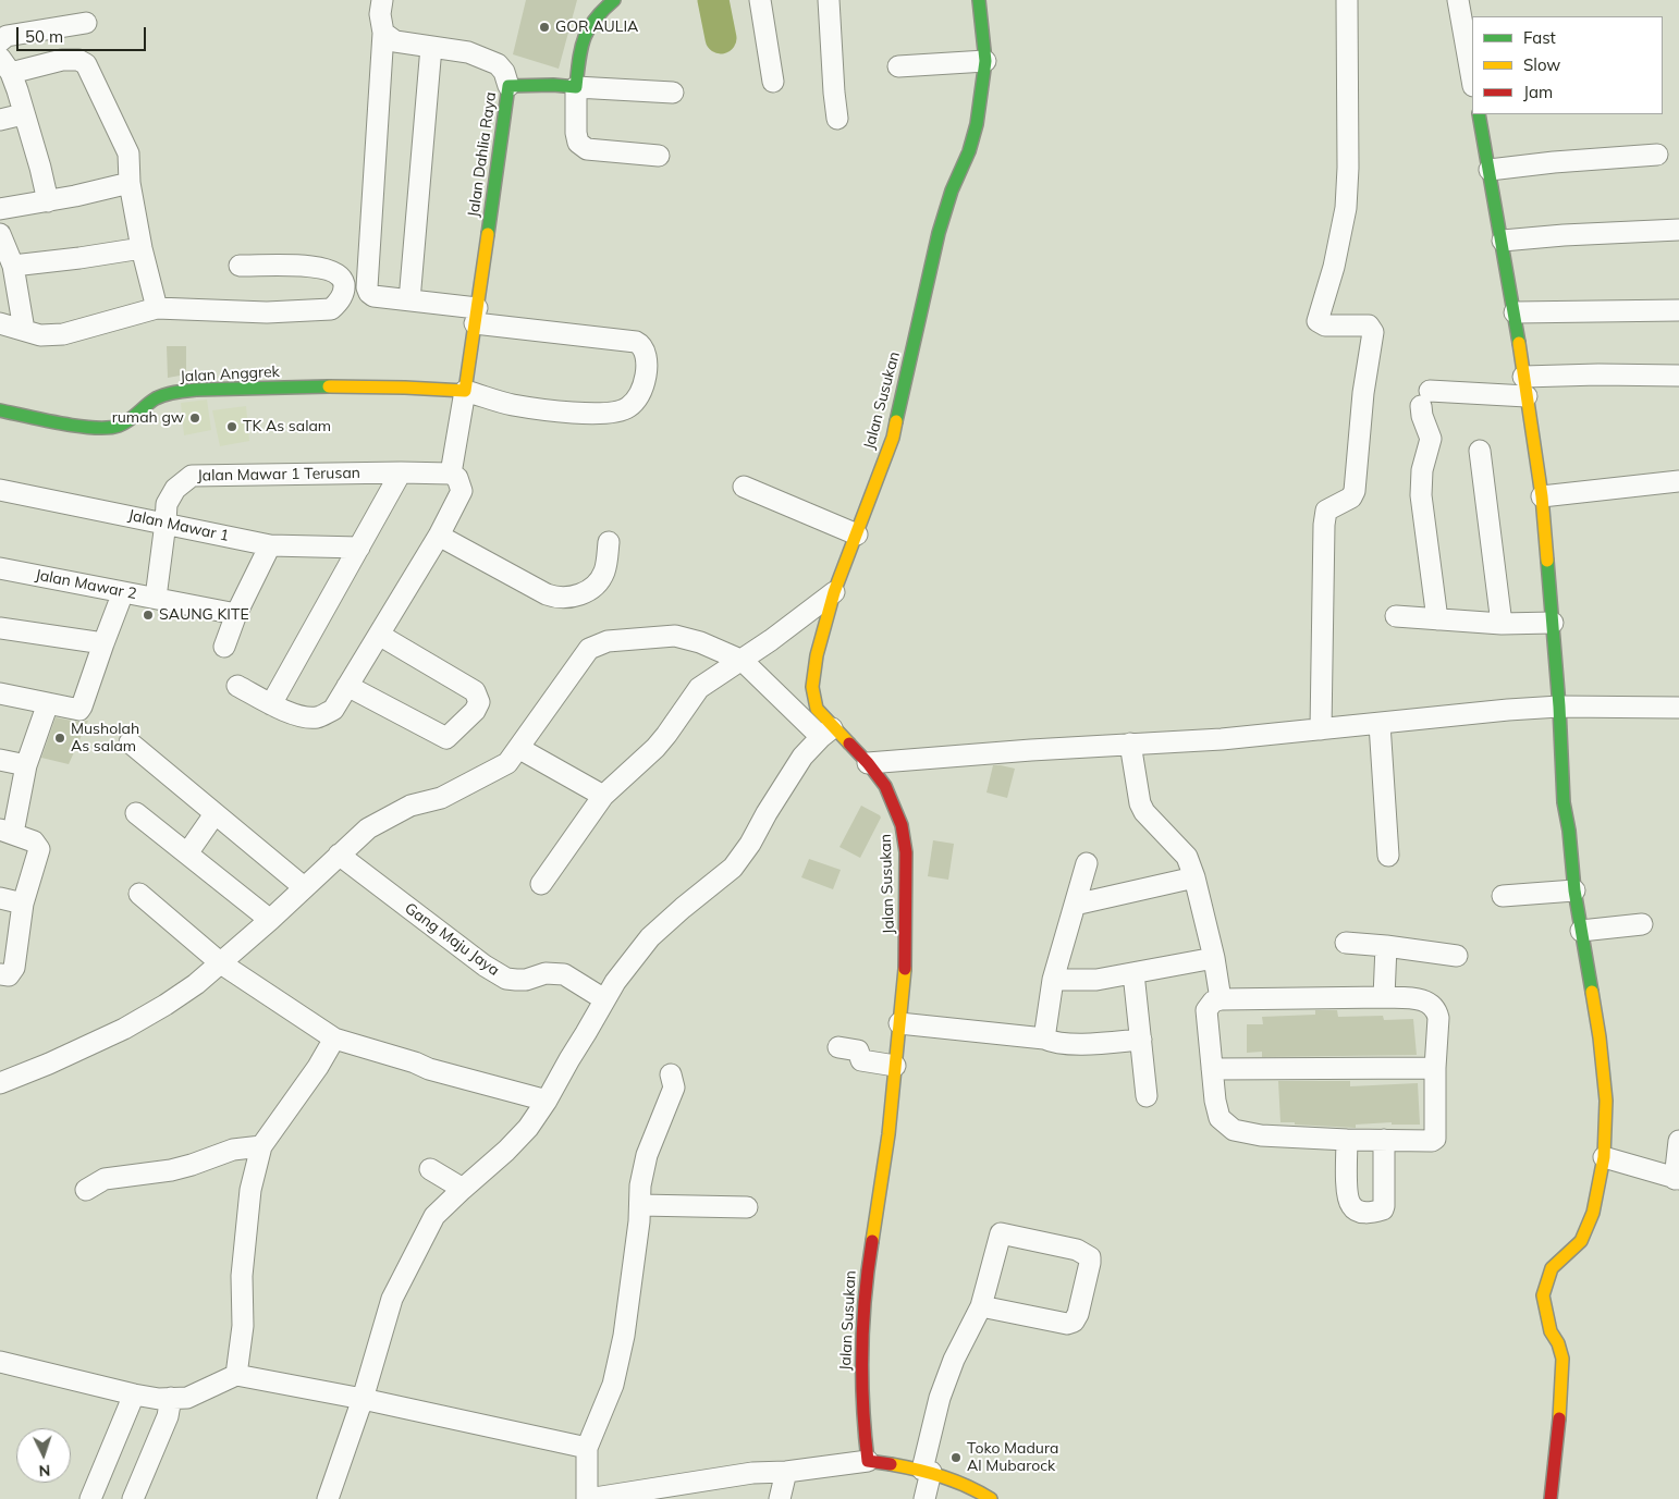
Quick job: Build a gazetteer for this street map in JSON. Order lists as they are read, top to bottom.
{
  "streets": {
    "street": [
      "Jalan Dahlia Raya",
      "Jalan Anggrek",
      "Jalan Susukan",
      "Jalan Mawar 1 Terusan",
      "Jalan Mawar 1",
      "Jalan Mawar 2",
      "Gang Maju Jaya"
    ]
  },
  "crossings": [
    ["Jalan Dahlia Raya", "Jalan Anggrek"],
    ["Jalan Mawar 1 Terusan", "Jalan Mawar 1"],
    ["Jalan Mawar 1 Terusan", "Jalan Mawar 2"]
  ],
  "places": [
    "GOR AULIA",
    "rumah gw",
    "TK As salam",
    "SAUNG KITE",
    "Musholah As salam",
    "Toko Madura Al Mubarock"
  ],
  "legend": ["Fast", "Slow", "Jam"],
  "scale_bar": "50 m",
  "north": "bottom"
}
